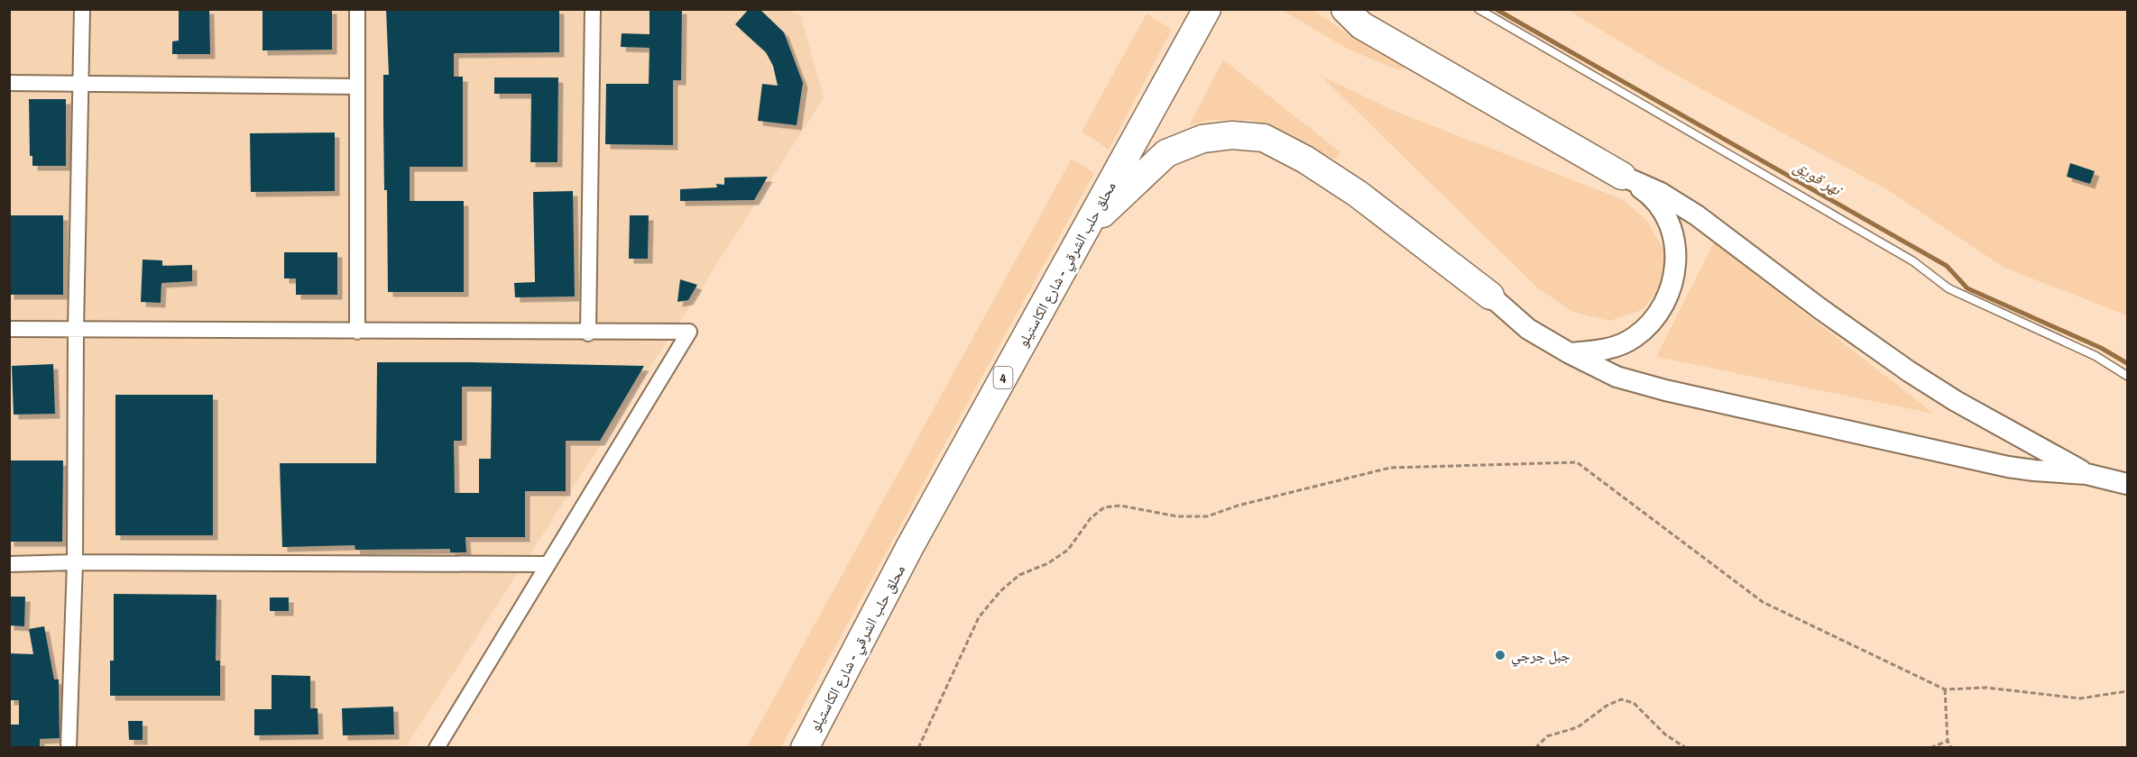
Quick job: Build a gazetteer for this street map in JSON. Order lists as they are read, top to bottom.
{
  "streets": {
    "highway": ["محلق حلب الشرقي - شارع الكاستيلو", "4"]
  },
  "water": ["نهر قويق"],
  "places": ["جبل جرجي"]
}
